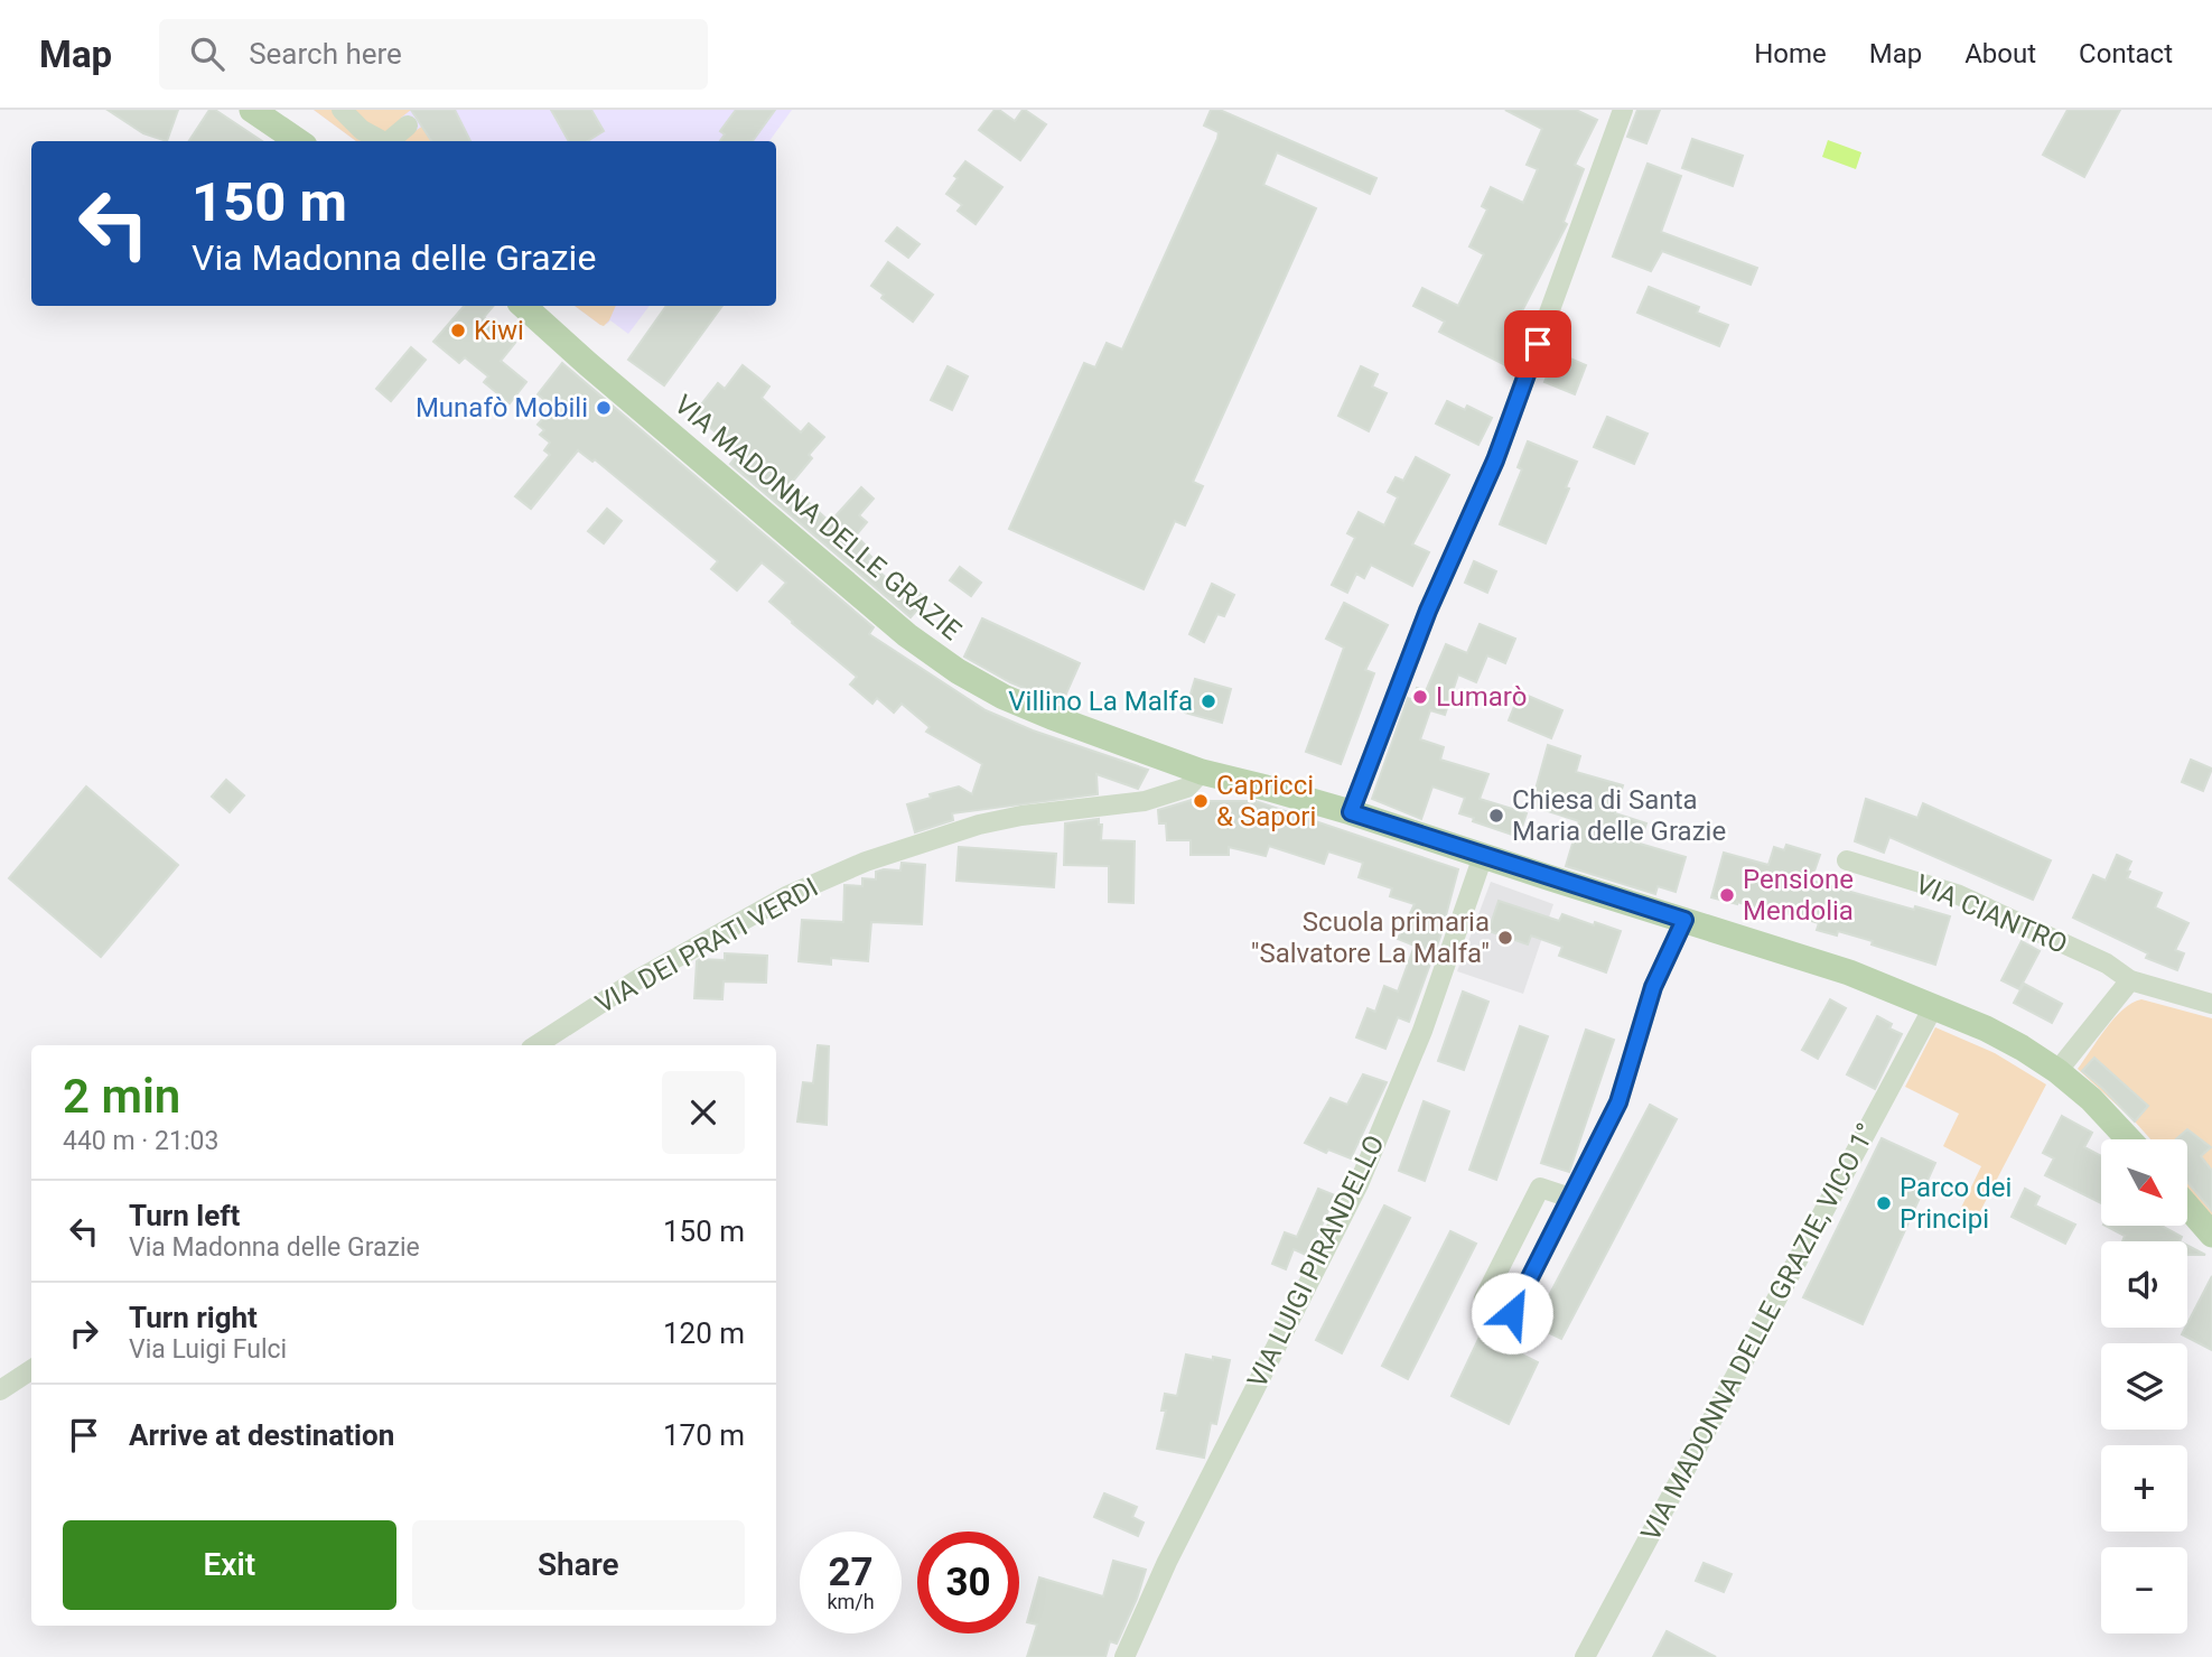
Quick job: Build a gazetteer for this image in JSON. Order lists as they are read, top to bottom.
{
  "streets": {
    "main road": ["VIA MADONNA DELLE GRAZIE"],
    "street": [
      "VIA CIANTRO",
      "VIA DEI PRATI VERDI",
      "VIA LUIGI PIRANDELLO",
      "VIA MADONNA DELLE GRAZIE, VICO 1°"
    ]
  },
  "crossings": [
    ["VIA MADONNA DELLE GRAZIE", "VIA DEI PRATI VERDI"],
    ["VIA MADONNA DELLE GRAZIE", "VIA LUIGI PIRANDELLO"],
    ["VIA MADONNA DELLE GRAZIE", "VIA MADONNA DELLE GRAZIE, VICO 1°"]
  ],
  "places": [
    "Kiwi",
    "Munafò Mobili",
    "Lumarò",
    "Villino La Malfa",
    "Capricci & Sapori",
    "Chiesa di Santa Maria delle Grazie",
    "Pensione Mendolia",
    "Scuola primaria \"Salvatore La Malfa\"",
    "Parco dei Principi"
  ],
  "north": "bottom right",
  "page": {
    "header": "Map",
    "search": "Search here",
    "nav": [
      "Home",
      "Map",
      "About",
      "Contact"
    ],
    "turn": ["150 m", "Via Madonna delle Grazie"],
    "heading": ["2 min", "440 m · 21:03"],
    "map_buttons": ["+", "−"],
    "list": [
      {
        "name": "Turn left",
        "note": "Via Madonna delle Grazie",
        "value": "150 m"
      },
      {
        "name": "Turn right",
        "note": "Via Luigi Fulci",
        "value": "120 m"
      },
      {
        "name": "Arrive at destination",
        "value": "170 m"
      }
    ],
    "buttons": ["Exit", "Share"],
    "speed": "27 km/h",
    "limit": "30"
  }
}
